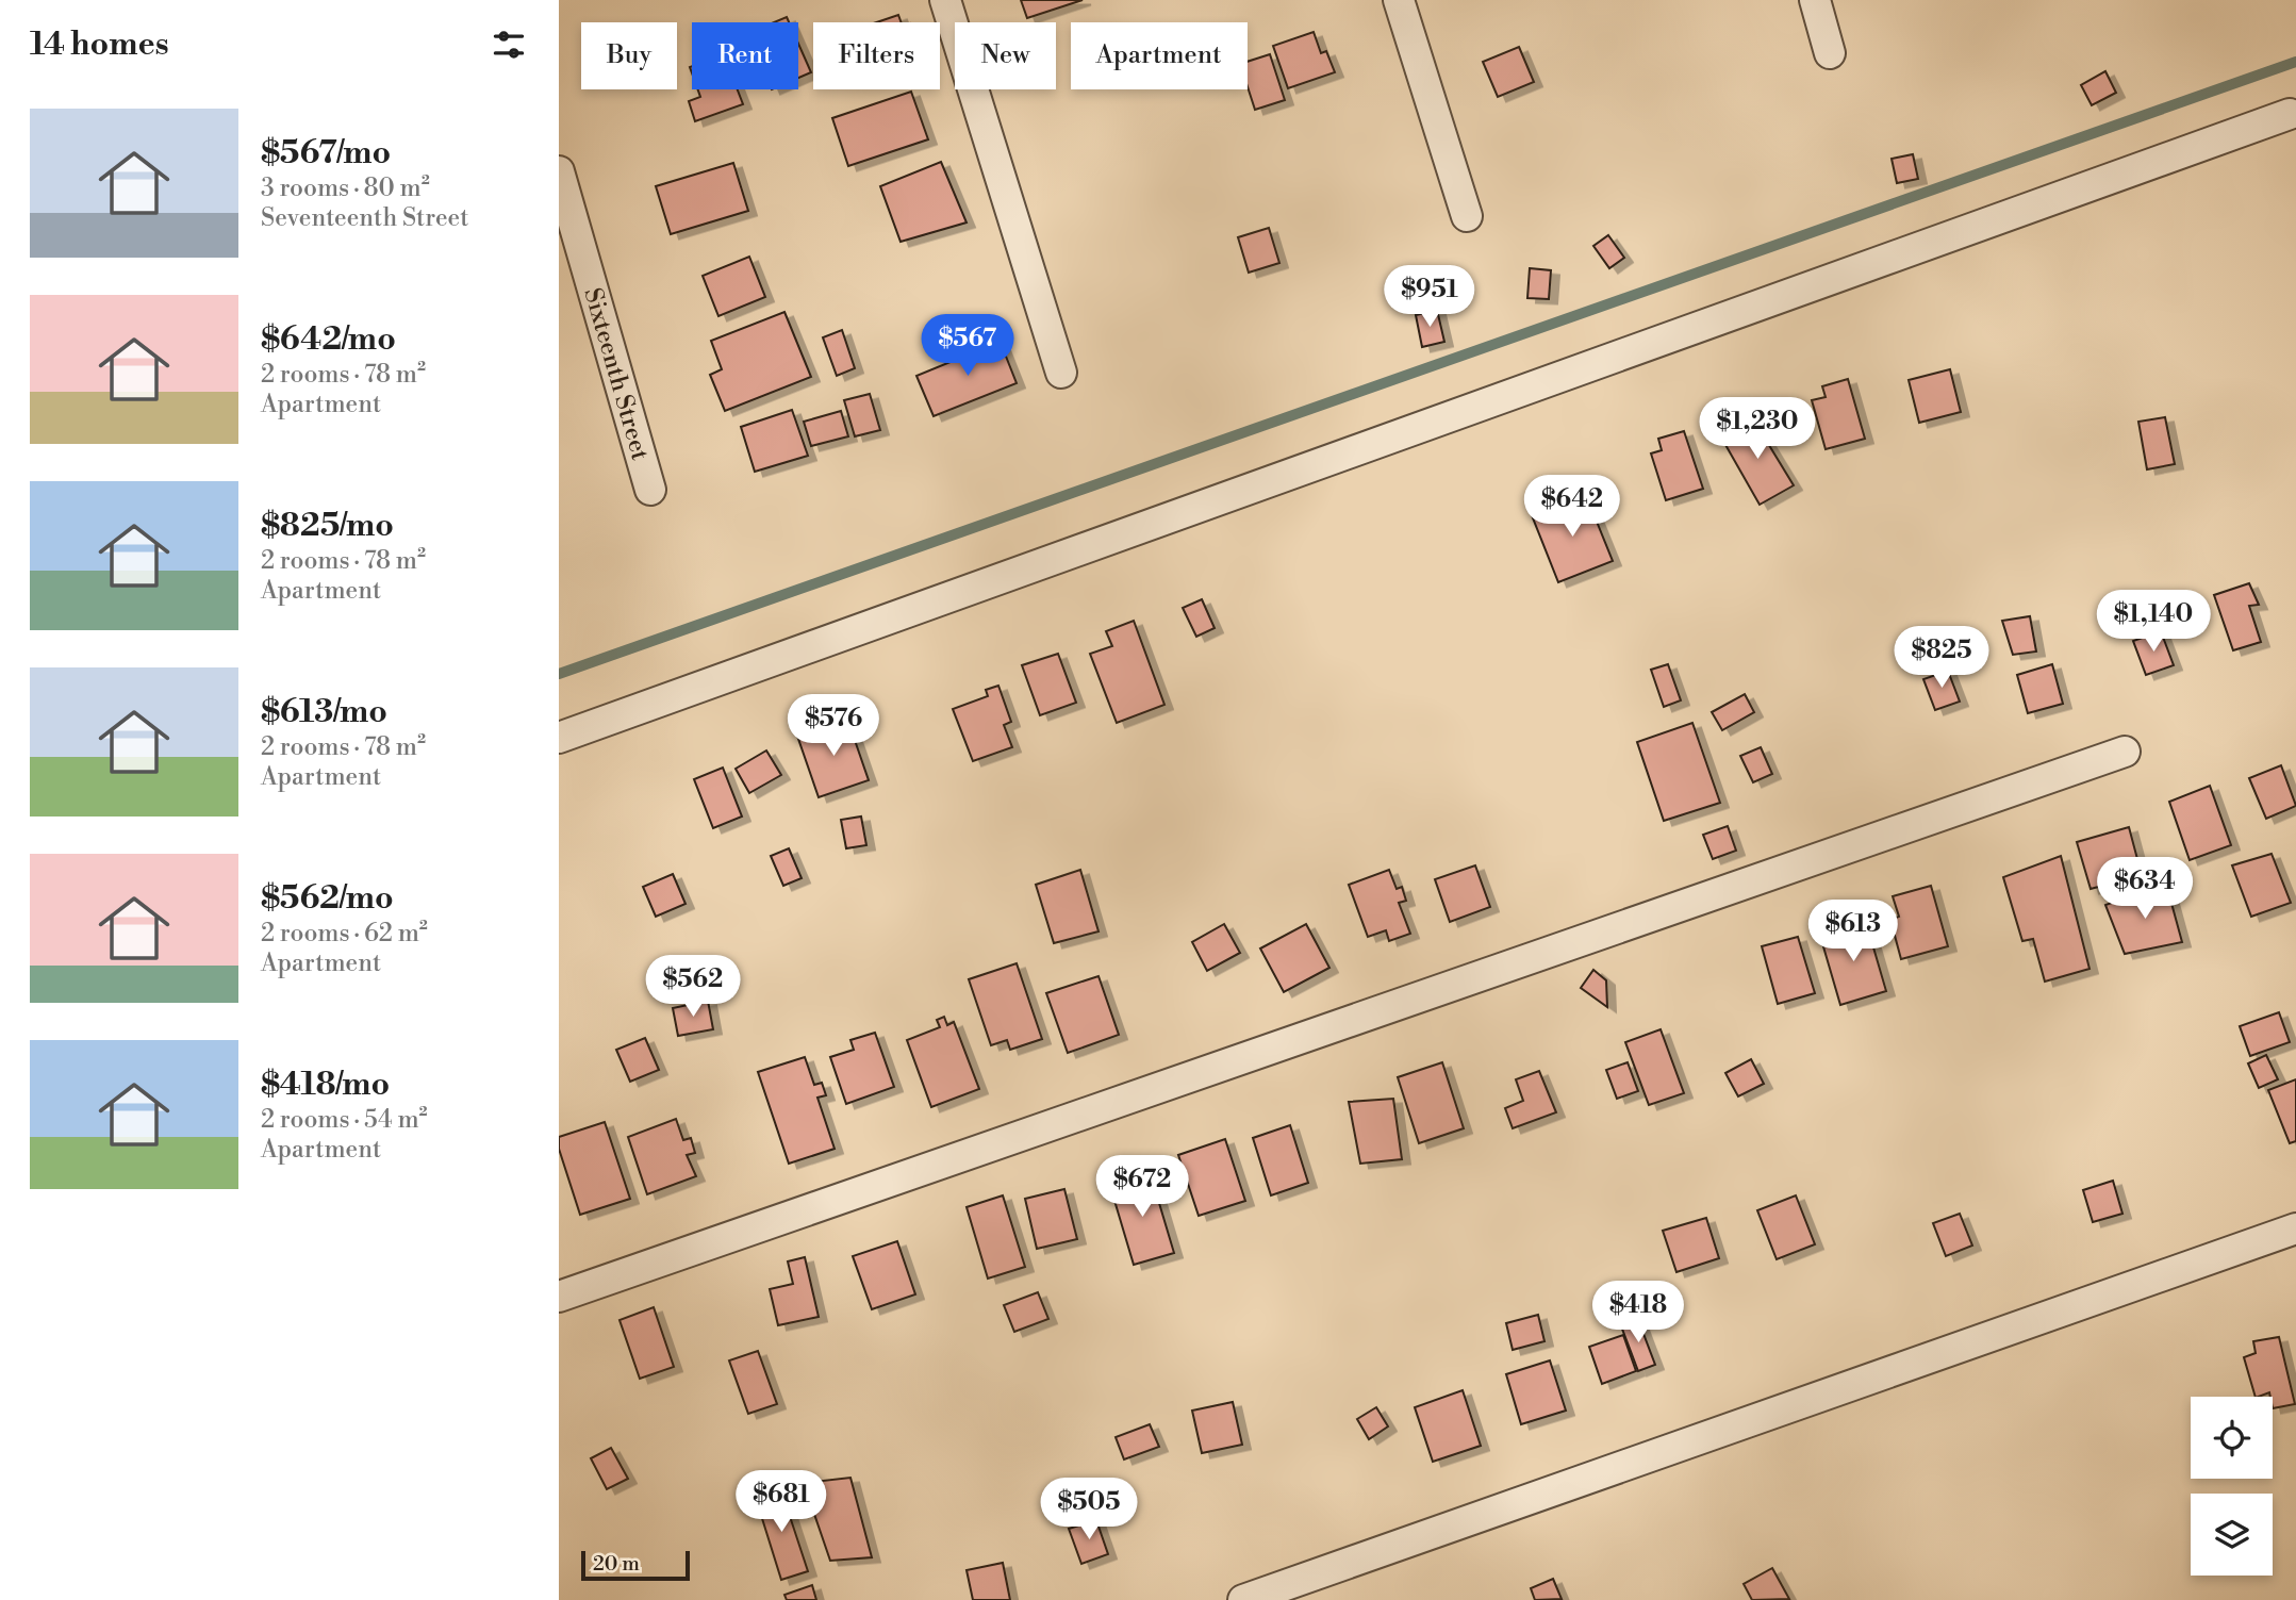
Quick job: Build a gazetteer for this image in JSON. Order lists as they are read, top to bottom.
{
  "streets": {
    "street": ["Sixteenth Street"]
  },
  "scale_bar": "20 m",
  "page": {
    "heading": "14 homes",
    "chip": [
      "Buy",
      "Rent",
      "Filters",
      "New",
      "Apartment"
    ],
    "list": [
      {
        "name": "$567/mo",
        "note": "3 rooms · 80 m² · Seventeenth Street"
      },
      {
        "name": "$642/mo",
        "note": "2 rooms · 78 m² · Apartment"
      },
      {
        "name": "$825/mo",
        "note": "2 rooms · 78 m² · Apartment"
      },
      {
        "name": "$613/mo",
        "note": "2 rooms · 78 m² · Apartment"
      },
      {
        "name": "$562/mo",
        "note": "2 rooms · 62 m² · Apartment"
      },
      {
        "name": "$418/mo",
        "note": "2 rooms · 54 m² · Apartment"
      }
    ],
    "price": [
      "$951",
      "$567",
      "$1,230",
      "$642",
      "$1,140",
      "$825",
      "$576",
      "$634",
      "$613",
      "$562",
      "$672",
      "$418",
      "$681",
      "$505"
    ],
    "scale": "20 m"
  }
}
